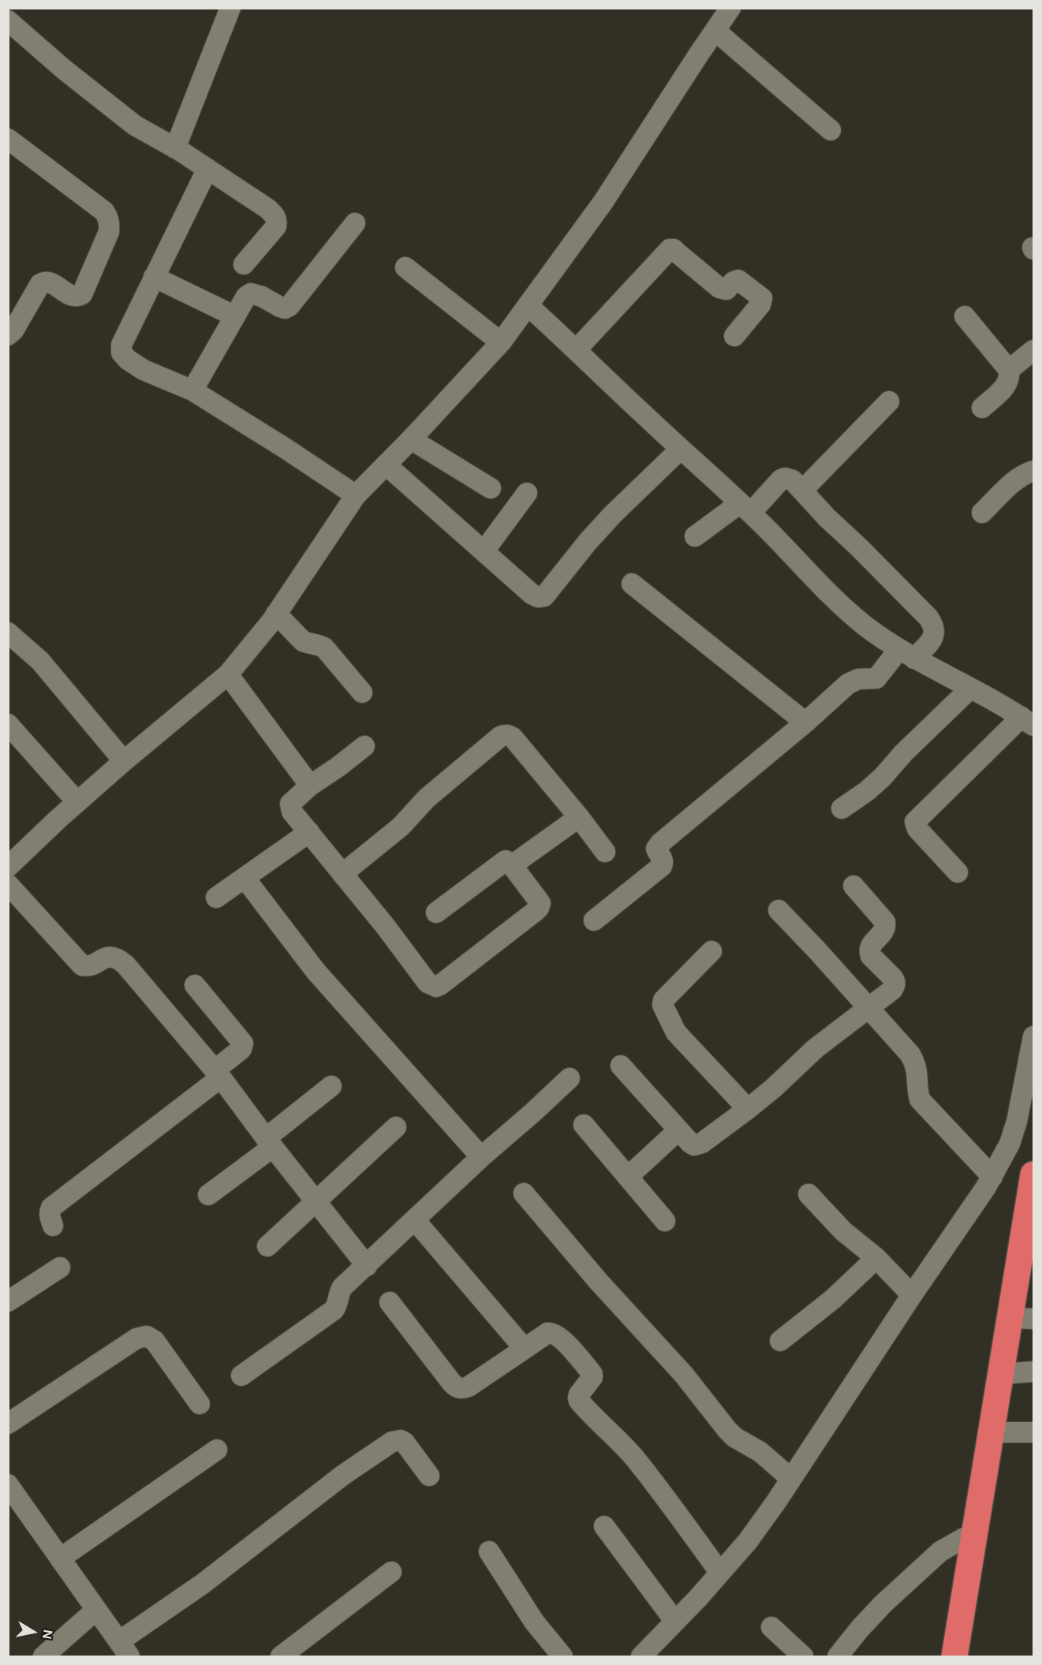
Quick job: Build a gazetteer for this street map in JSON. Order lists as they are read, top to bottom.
{
  "north": "right"
}
